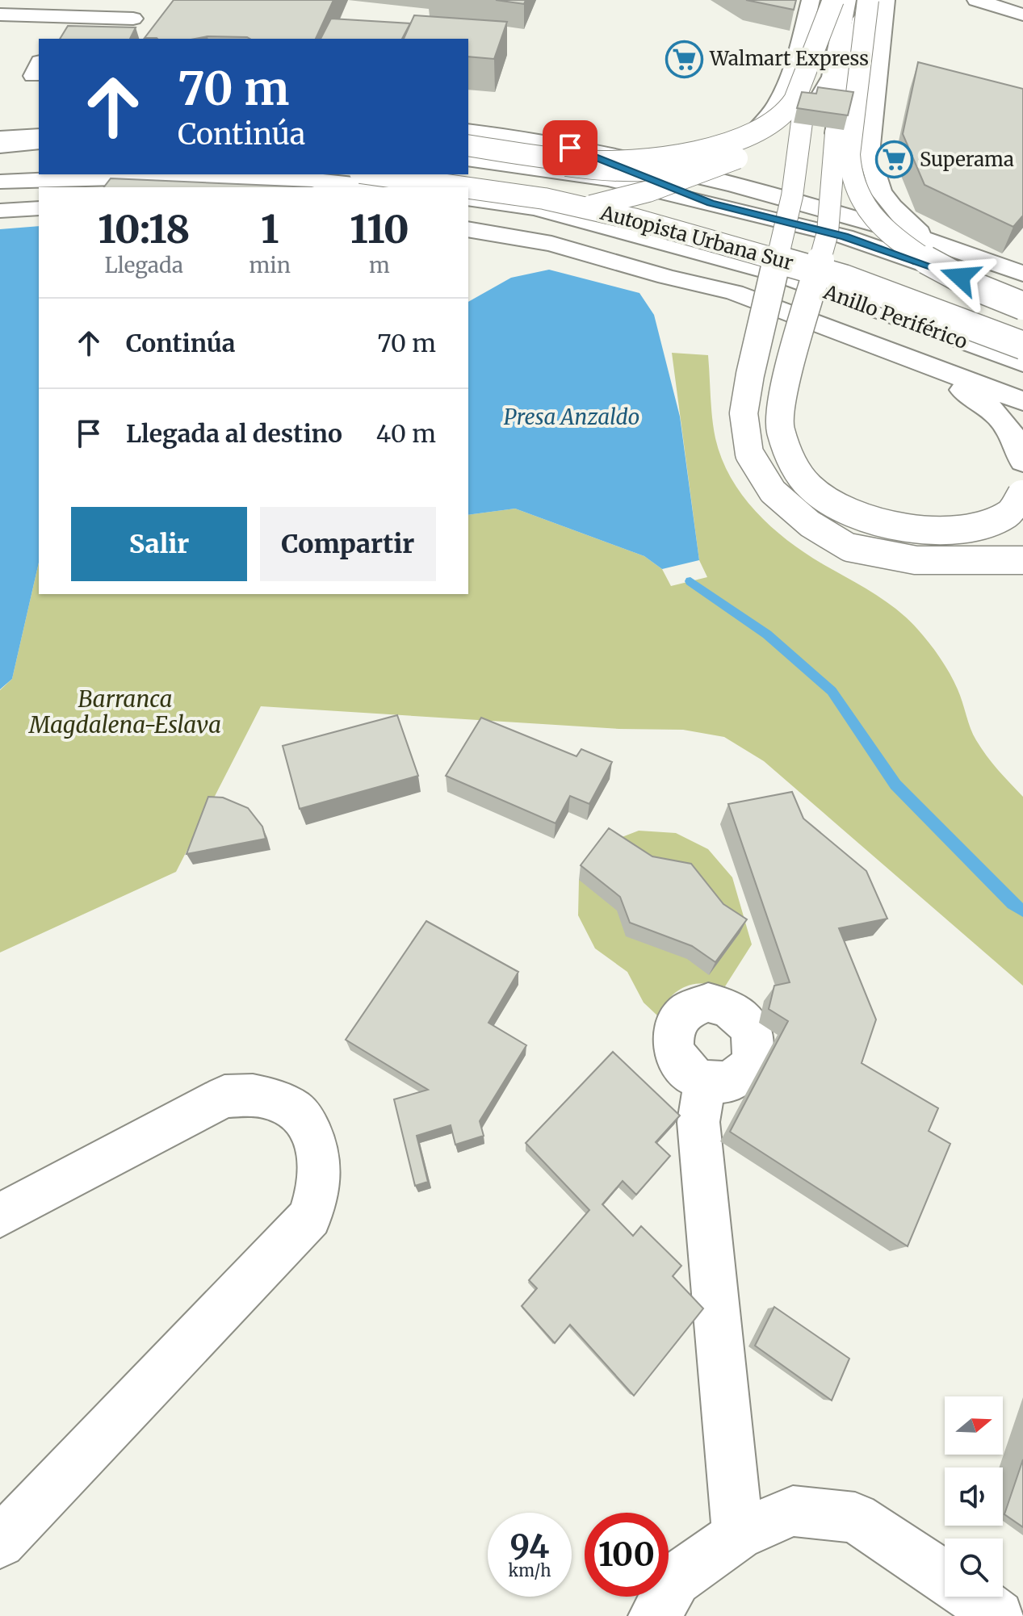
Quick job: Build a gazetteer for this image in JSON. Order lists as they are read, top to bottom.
{
  "streets": {
    "main road": ["Autopista Urbana Sur", "Anillo Periférico"]
  },
  "water": ["Presa Anzaldo"],
  "parks": ["Barranca Magdalena-Eslava"],
  "places": {
    "supermarket": ["Walmart Express", "Superama"]
  },
  "north": "right",
  "page": {
    "turn": ["70 m", "Continúa"],
    "eta": [
      "10:18",
      "Llegada",
      "1",
      "min",
      "110",
      "m"
    ],
    "list": [
      {
        "name": "Continúa",
        "value": "70 m"
      },
      {
        "name": "Llegada al destino",
        "value": "40 m"
      }
    ],
    "buttons": ["Salir", "Compartir"],
    "speed": "94 km/h",
    "limit": "100"
  }
}
